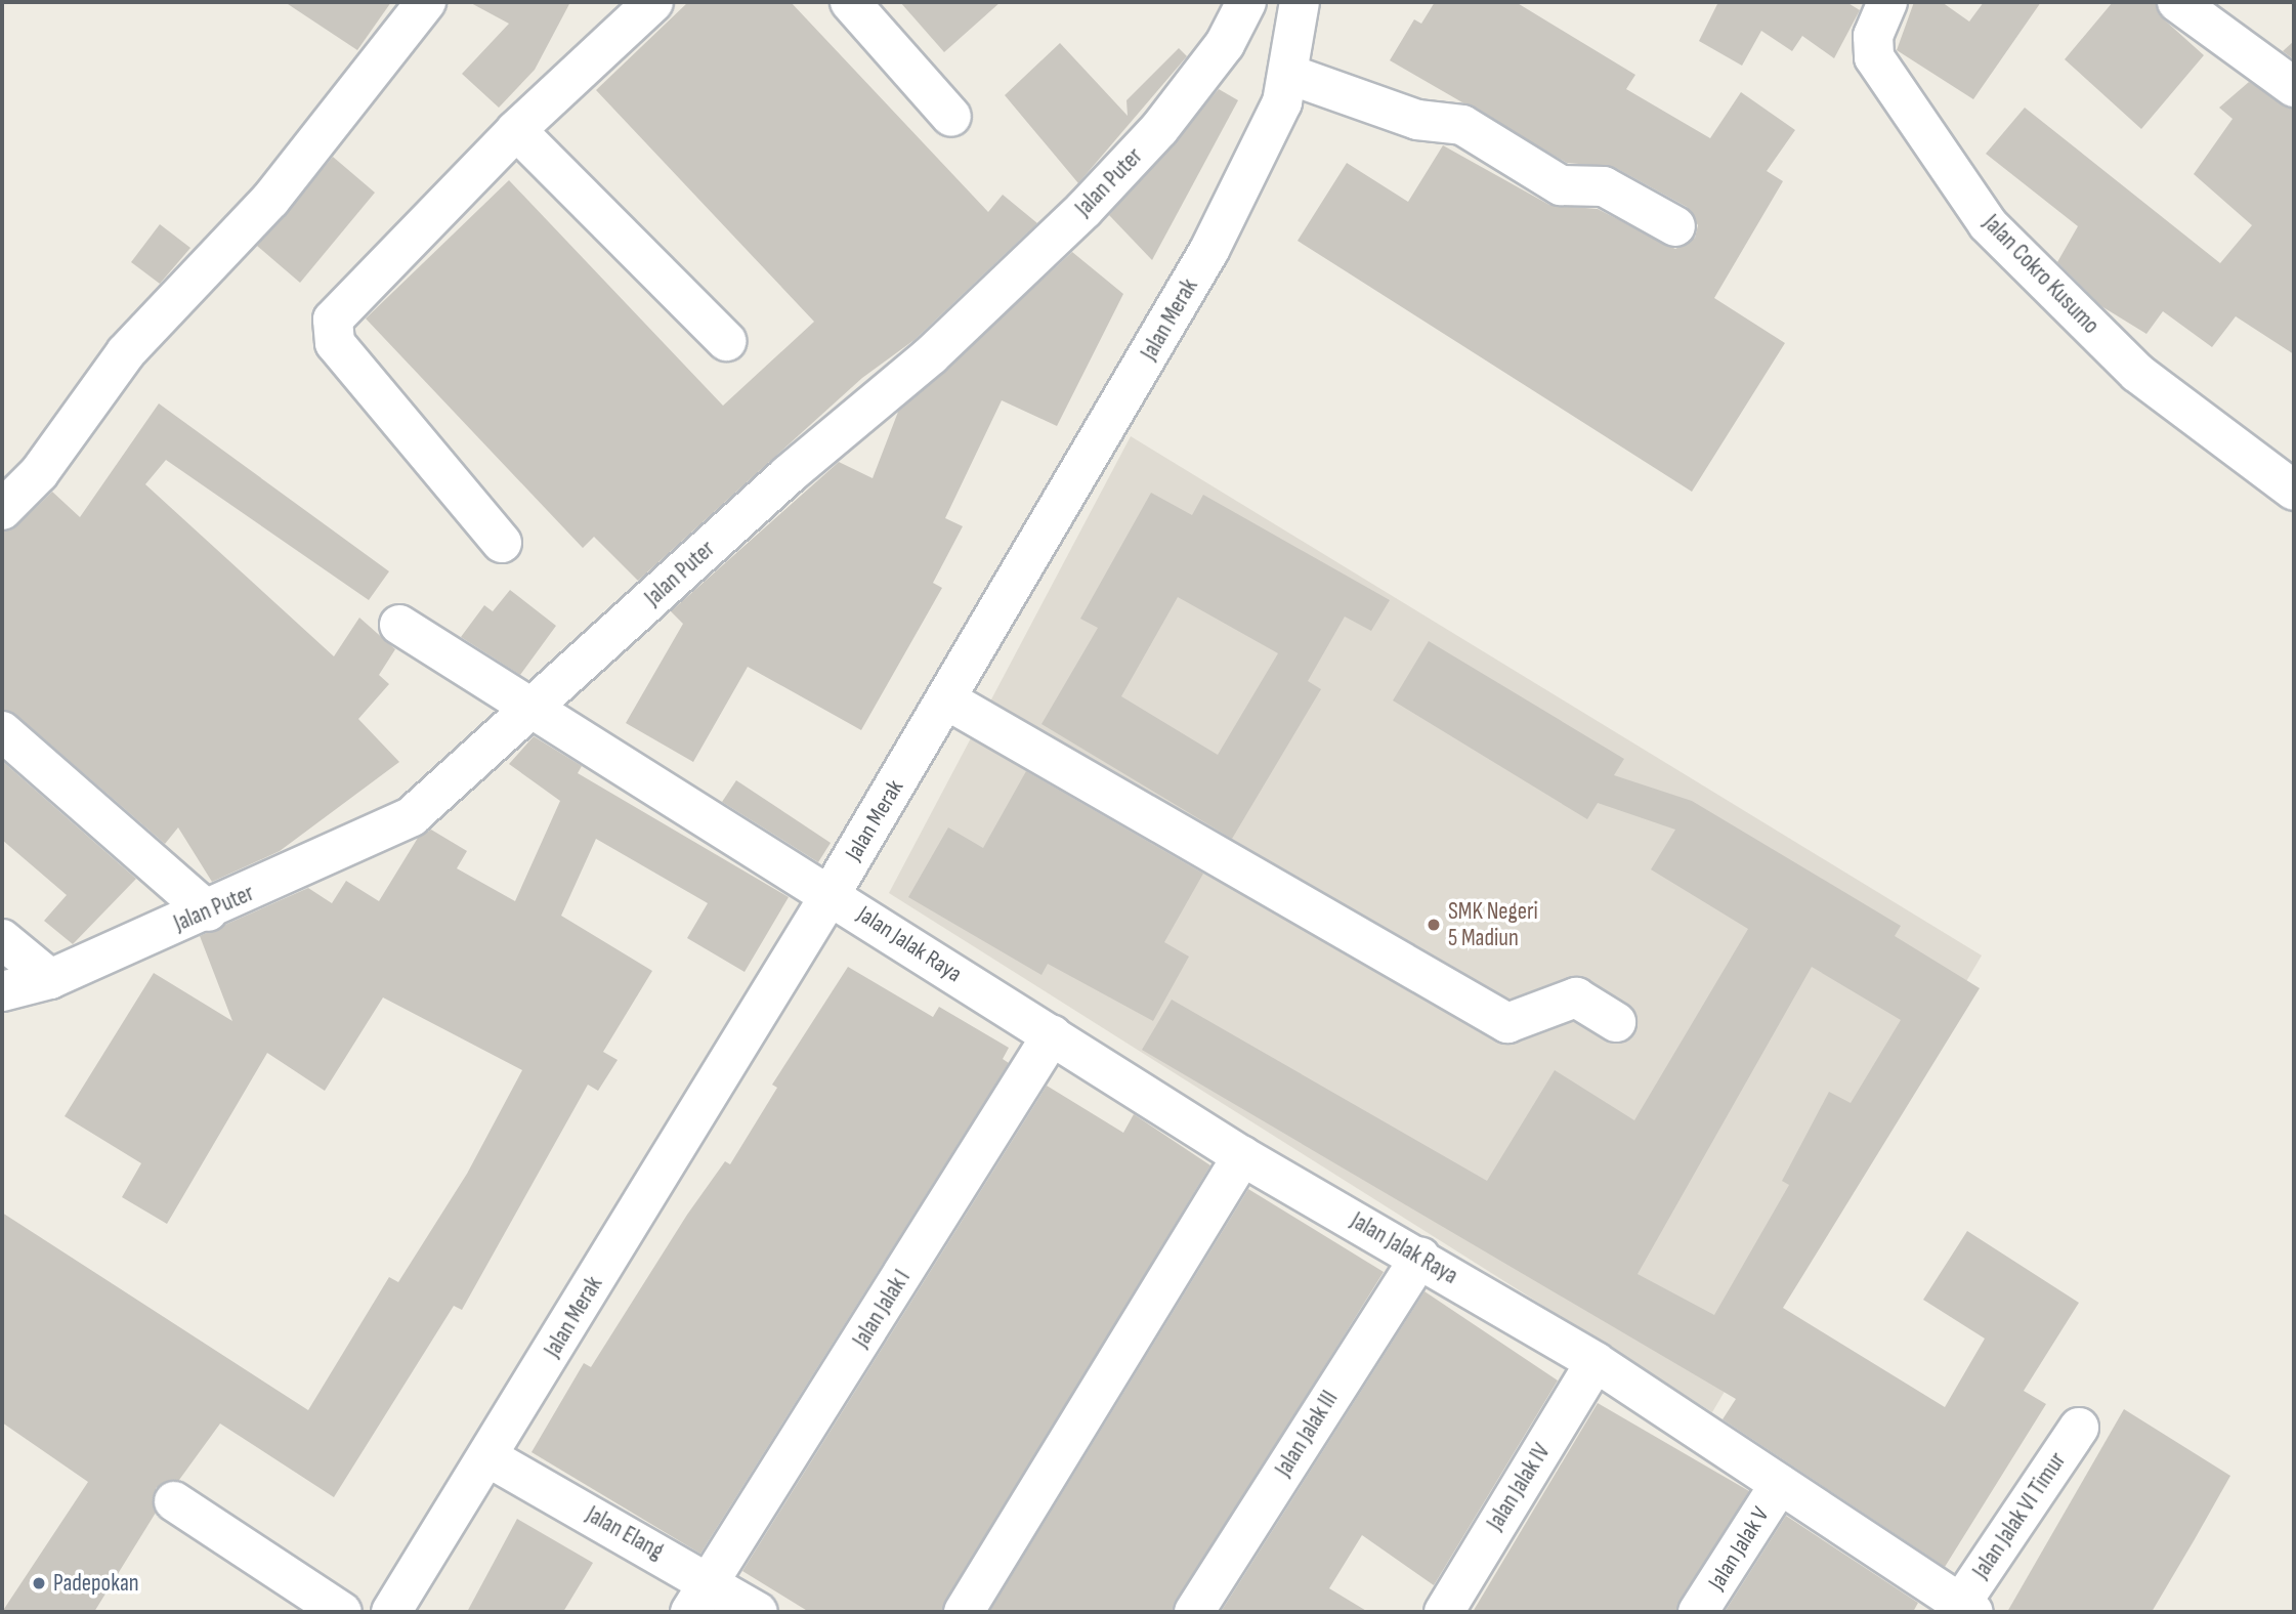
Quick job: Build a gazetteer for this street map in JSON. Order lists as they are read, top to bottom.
{
  "streets": {
    "street": [
      "Jalan Puter",
      "Jalan Cokro Kusumo",
      "Jalan Merak",
      "Jalan Jalak Raya",
      "Jalan Jalak I",
      "Jalan Jalak III",
      "Jalan Jalak IV",
      "Jalan Jalak VI Timur",
      "Jalan Elang",
      "Jalan Jalak V"
    ]
  },
  "crossings": [
    ["Jalan Puter", "Jalan Jalak Raya"],
    ["Jalan Merak", "Jalan Jalak Raya"],
    ["Jalan Merak", "Jalan Elang"],
    ["Jalan Jalak Raya", "Jalan Jalak I"],
    ["Jalan Jalak Raya", "Jalan Jalak III"],
    ["Jalan Jalak Raya", "Jalan Jalak IV"],
    ["Jalan Jalak Raya", "Jalan Jalak VI Timur"],
    ["Jalan Jalak Raya", "Jalan Jalak V"],
    ["Jalan Jalak I", "Jalan Elang"]
  ],
  "places": ["SMK Negeri 5 Madiun", "Padepokan"]
}
